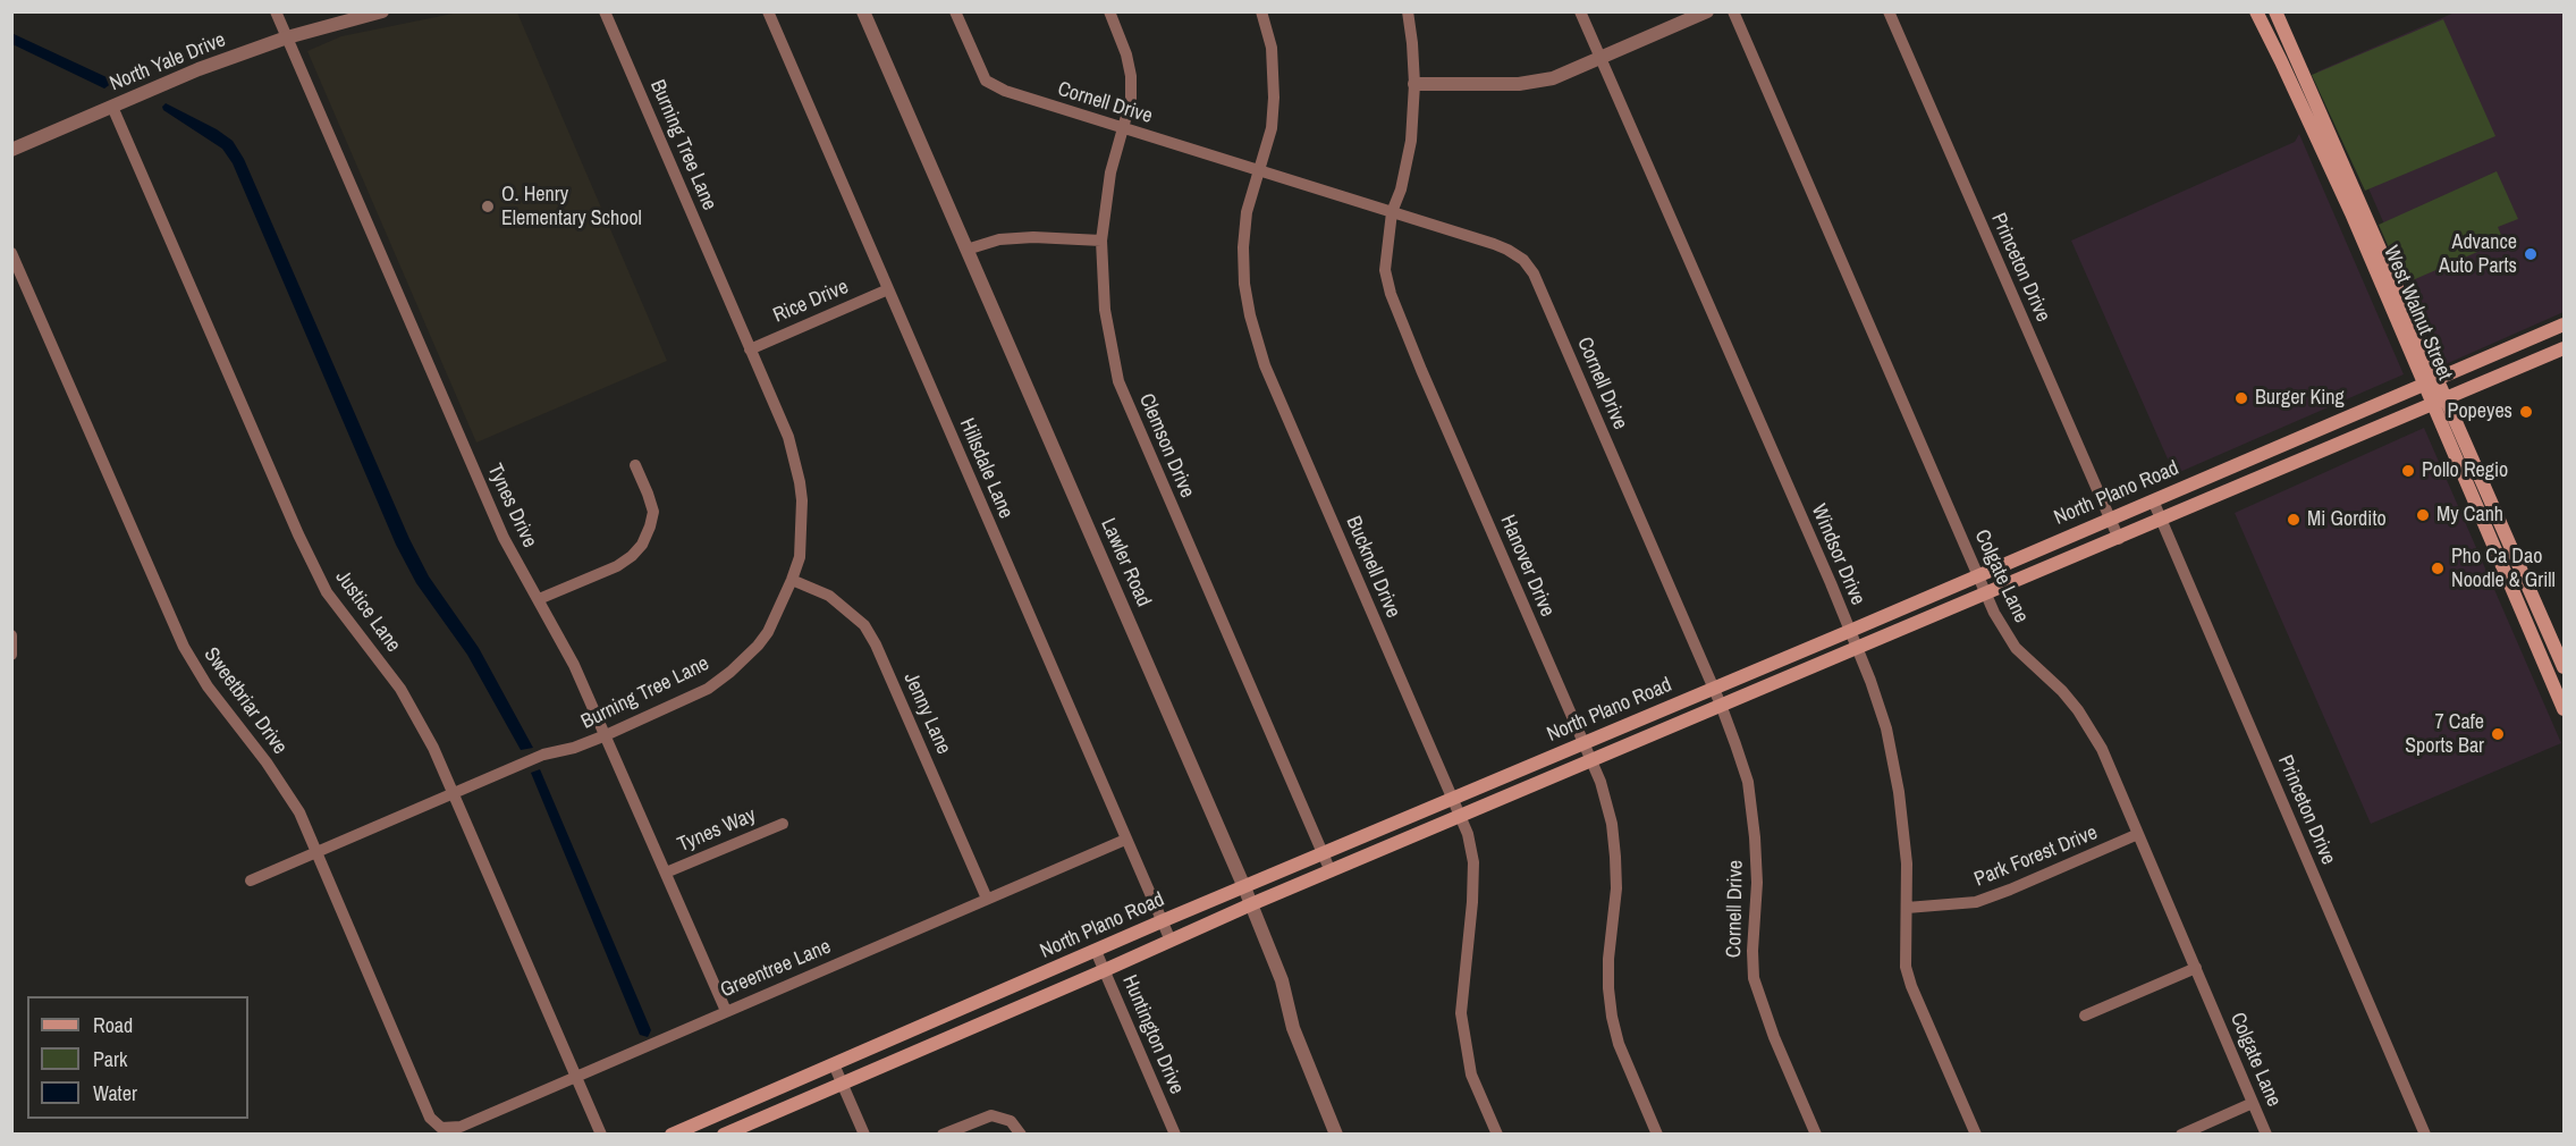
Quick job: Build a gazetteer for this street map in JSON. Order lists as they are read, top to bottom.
{
  "streets": {
    "main road": ["West Walnut Street", "North Plano Road"],
    "street": [
      "North Yale Drive",
      "Cornell Drive",
      "Burning Tree Lane",
      "Princeton Drive",
      "Rice Drive",
      "Clemson Drive",
      "Hillsdale Lane",
      "Tynes Drive",
      "Windsor Drive",
      "Lawler Road",
      "Hanover Drive",
      "Bucknell Drive",
      "Colgate Lane",
      "Justice Lane",
      "Sweetbriar Drive",
      "Jenny Lane",
      "Tynes Way",
      "Park Forest Drive",
      "Greentree Lane",
      "Huntington Drive"
    ]
  },
  "crossings": [
    ["North Yale Drive", "Tynes Drive"],
    ["North Yale Drive", "Justice Lane"],
    ["Cornell Drive", "Clemson Drive"],
    ["Cornell Drive", "North Plano Road"],
    ["Cornell Drive", "Hanover Drive"],
    ["Cornell Drive", "Bucknell Drive"],
    ["Burning Tree Lane", "Rice Drive"],
    ["Burning Tree Lane", "Tynes Drive"],
    ["Burning Tree Lane", "Justice Lane"],
    ["Burning Tree Lane", "Sweetbriar Drive"],
    ["Burning Tree Lane", "Jenny Lane"],
    ["Princeton Drive", "North Plano Road"],
    ["Rice Drive", "Hillsdale Lane"],
    ["West Walnut Street", "North Plano Road"],
    ["Clemson Drive", "North Plano Road"],
    ["Hillsdale Lane", "North Plano Road"],
    ["Hillsdale Lane", "Greentree Lane"],
    ["North Plano Road", "Windsor Drive"],
    ["North Plano Road", "Lawler Road"],
    ["North Plano Road", "Hanover Drive"],
    ["North Plano Road", "Bucknell Drive"],
    ["North Plano Road", "Colgate Lane"],
    ["North Plano Road", "Huntington Drive"],
    ["Tynes Drive", "Tynes Way"],
    ["Tynes Drive", "Greentree Lane"],
    ["Windsor Drive", "Park Forest Drive"],
    ["Colgate Lane", "Park Forest Drive"],
    ["Justice Lane", "Greentree Lane"],
    ["Sweetbriar Drive", "Greentree Lane"],
    ["Jenny Lane", "Greentree Lane"]
  ],
  "places": [
    "O. Henry Elementary School",
    "Advance Auto Parts",
    "Burger King",
    "Popeyes",
    "Pollo Regio",
    "My Canh",
    "Mi Gordito",
    "Pho Ca Dao Noodle & Grill",
    "7 Cafe Sports Bar"
  ],
  "legend": ["Road", "Park", "Water"]
}
